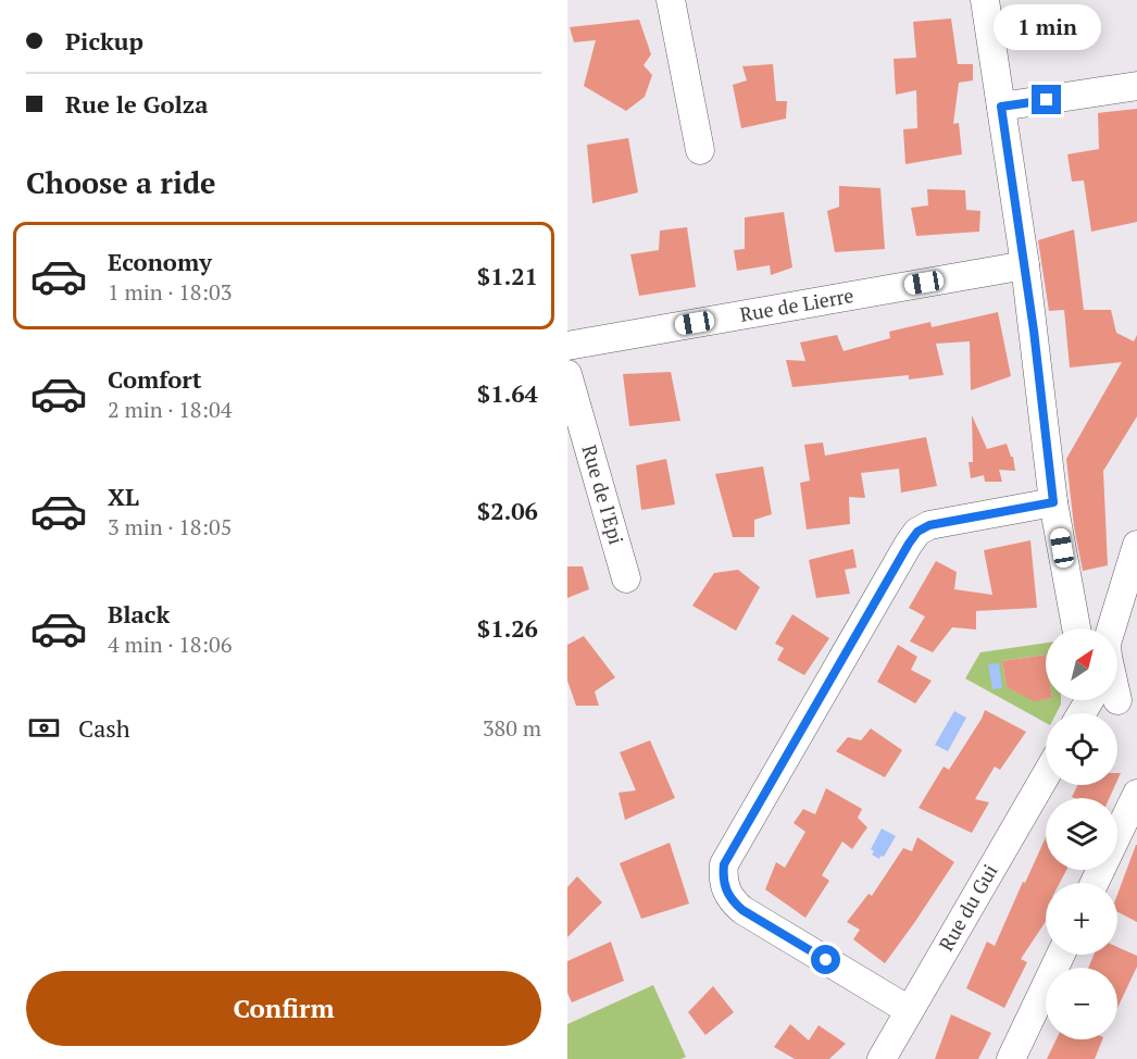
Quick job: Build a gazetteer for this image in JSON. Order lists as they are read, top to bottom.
{
  "streets": {
    "street": ["Rue de Lierre", "Rue de l'Epi", "Rue du Gui"]
  },
  "north": "top right",
  "page": {
    "banner": ["Pickup", "Rue le Golza"],
    "bubble": "1 min",
    "heading": "Choose a ride",
    "list": [
      {
        "name": "Economy",
        "note": "1 min · 18:03",
        "value": "$1.21"
      },
      {
        "name": "Comfort",
        "note": "2 min · 18:04",
        "value": "$1.64"
      },
      {
        "name": "XL",
        "note": "3 min · 18:05",
        "value": "$2.06"
      },
      {
        "name": "Black",
        "note": "4 min · 18:06",
        "value": "$1.26"
      }
    ],
    "map_buttons": ["+", "−"],
    "pay": ["Cash", "380 m"],
    "buttons": "Confirm"
  }
}
